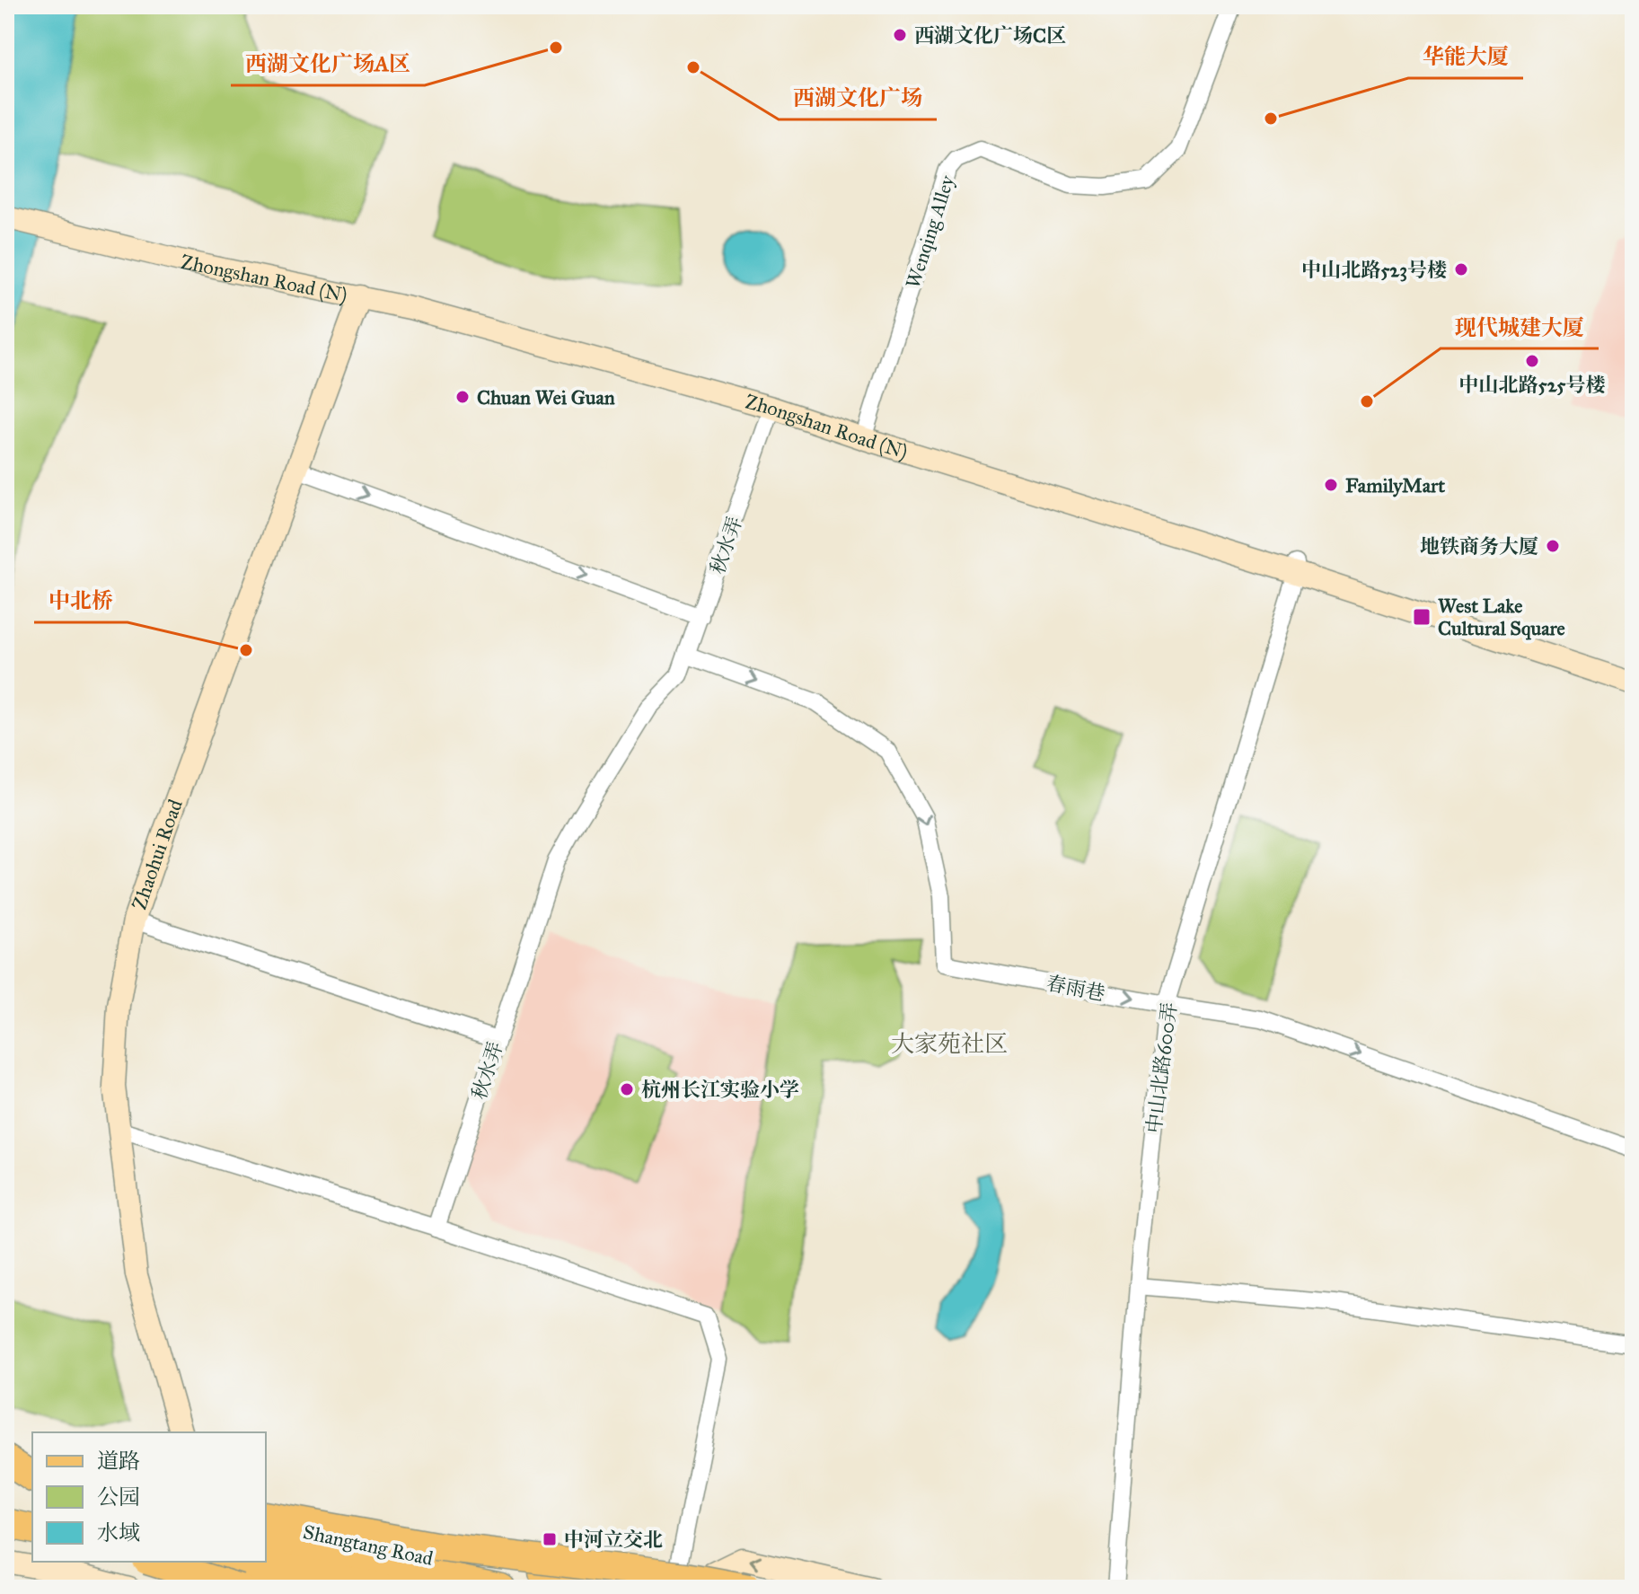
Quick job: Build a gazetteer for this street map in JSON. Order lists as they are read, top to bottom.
{
  "streets": {
    "main road": ["Zhongshan Road (N)", "Zhaohui Road", "Shangtang Road"],
    "street": [
      "Wenqing Alley",
      "秋水弄",
      "春雨巷",
      "中山北路600弄"
    ]
  },
  "crossings": [
    ["Wenqing Alley", "Zhongshan Road (N)"],
    ["Zhongshan Road (N)", "秋水弄"],
    ["Zhongshan Road (N)", "Zhaohui Road"],
    ["Zhongshan Road (N)", "中山北路600弄"],
    ["秋水弄", "春雨巷"],
    ["春雨巷", "中山北路600弄"]
  ],
  "one_way": ["春雨巷"],
  "districts": ["大家苑社区"],
  "places": {
    "other": [
      "西湖文化广场C区",
      "西湖文化广场A区",
      "西湖文化广场",
      "华能大厦",
      "中山北路523号楼",
      "中山北路525号楼",
      "Chuan Wei Guan",
      "现代城建大厦",
      "FamilyMart",
      "地铁商务大厦",
      "中北桥",
      "杭州长江实验小学"
    ],
    "transit": ["West Lake Cultural Square", "中河立交北"]
  },
  "legend": ["道路", "公园", "水域"]
}
